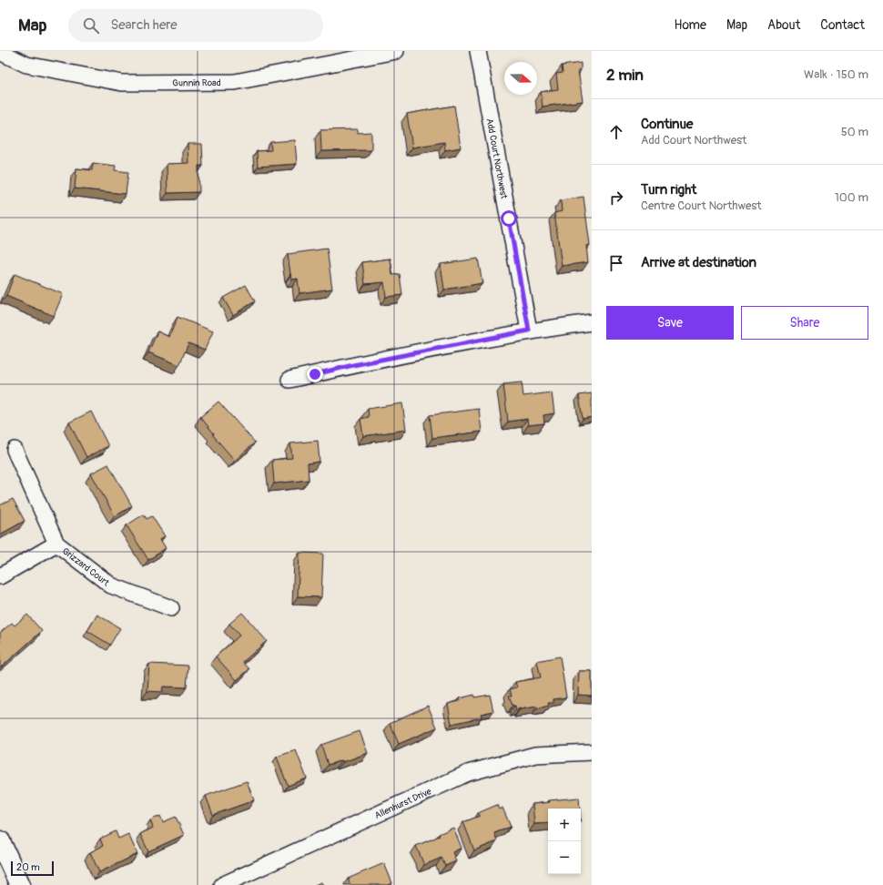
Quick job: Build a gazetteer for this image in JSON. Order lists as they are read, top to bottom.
{
  "streets": {
    "street": [
      "Gunnin Road",
      "Add Court Northwest",
      "Grizzard Court",
      "Allenhurst Drive"
    ]
  },
  "scale_bar": "20 m",
  "north": "right",
  "page": {
    "header": "Map",
    "search": "Search here",
    "nav": [
      "Home",
      "Map",
      "About",
      "Contact"
    ],
    "heading": ["2 min", "Walk · 150 m"],
    "list": [
      ["Continue", "Add Court Northwest", "50 m"],
      ["Turn right", "Centre Court Northwest", "100 m"],
      "Arrive at destination"
    ],
    "buttons": ["Save", "Share"],
    "map_buttons": ["+", "−"],
    "scale": "20 m"
  }
}
